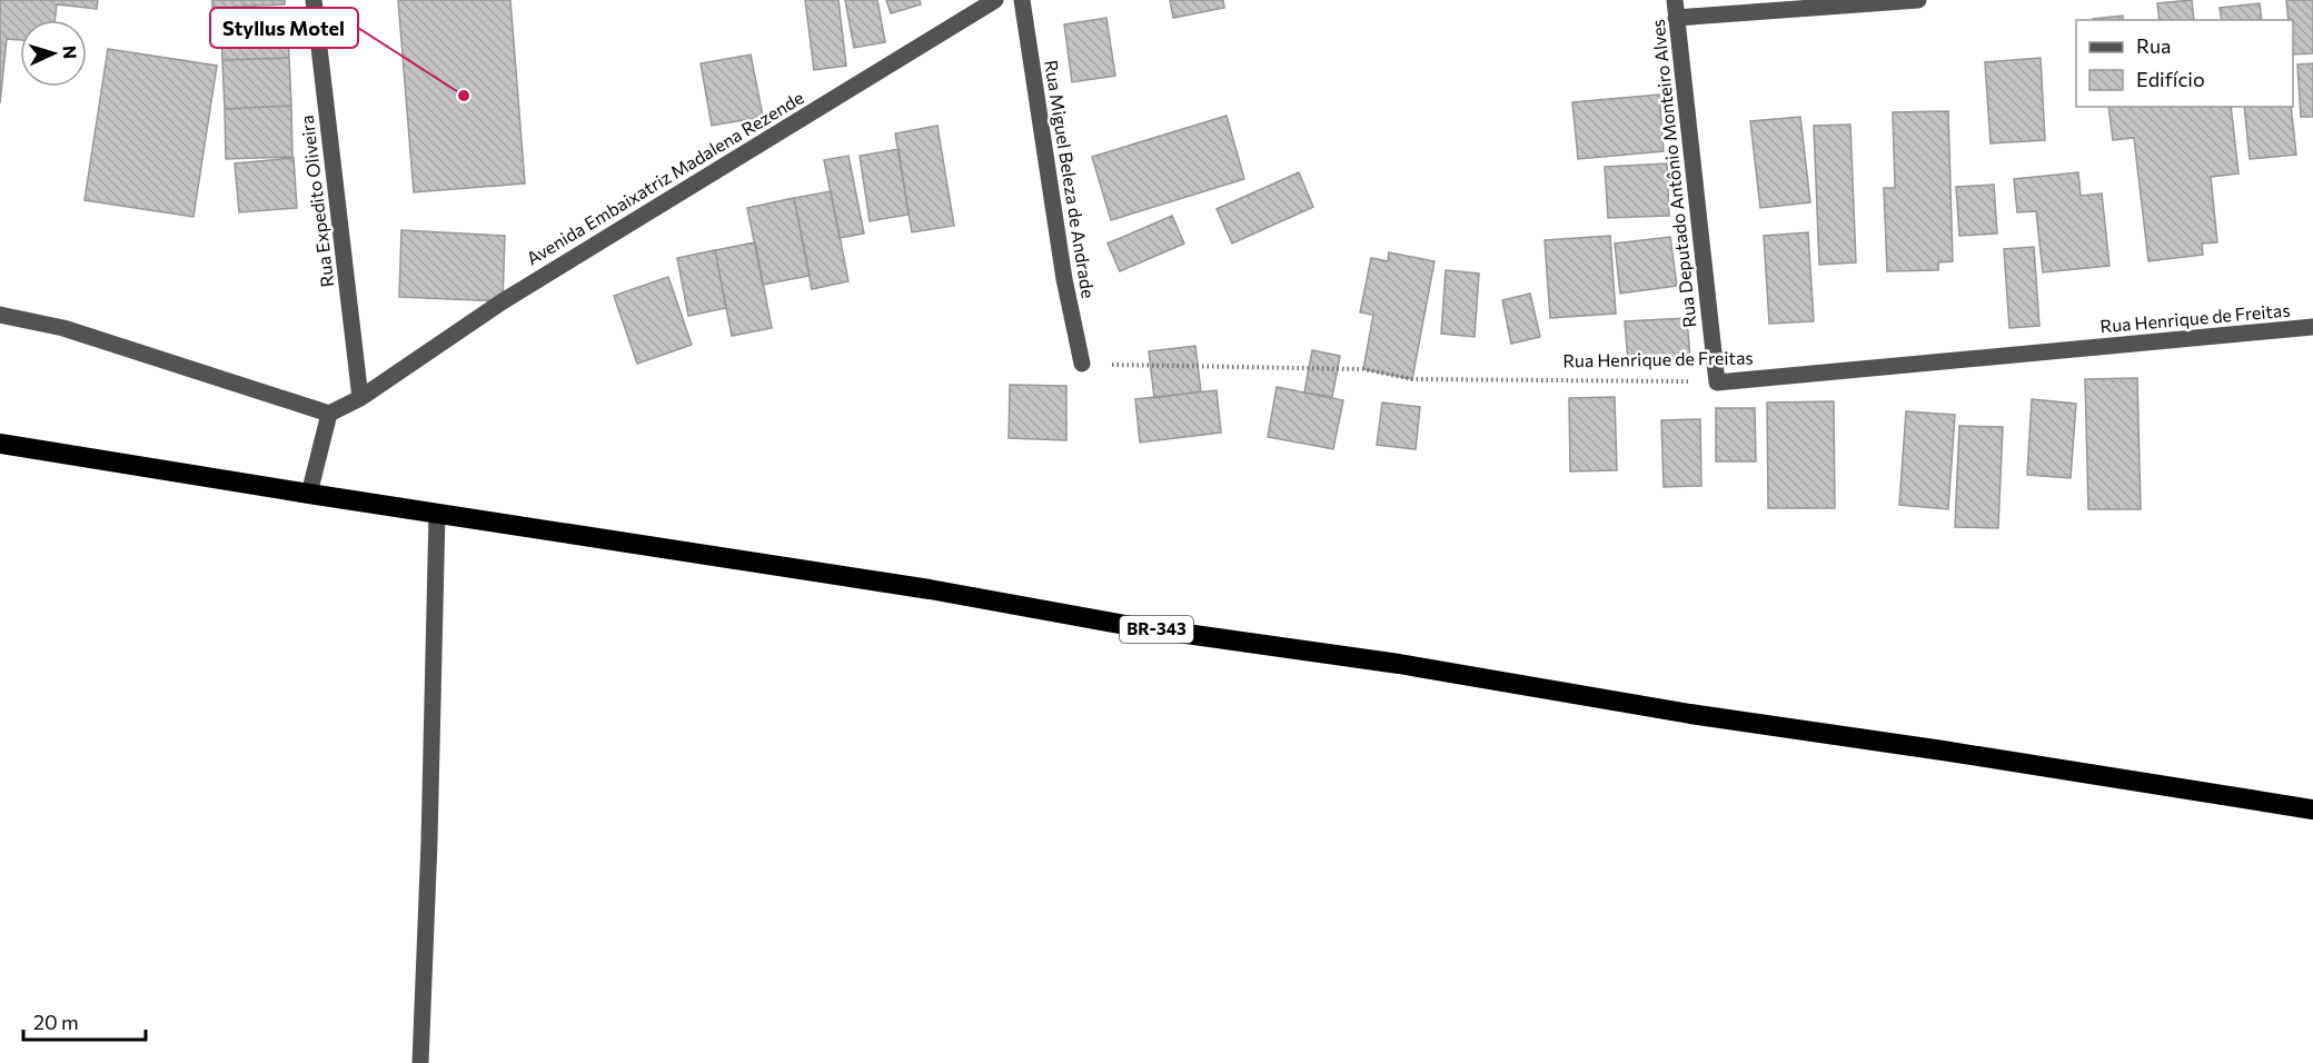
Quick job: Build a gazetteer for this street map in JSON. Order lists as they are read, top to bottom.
{
  "streets": {
    "highway": ["BR-343"],
    "street": [
      "Rua Deputado Antônio Monteiro Alves",
      "Avenida Embaixatriz Madalena Rezende",
      "Rua Miguel Beleza de Andrade",
      "Rua Expedito Oliveira",
      "Rua Henrique de Freitas"
    ]
  },
  "crossings": [
    ["Rua Deputado Antônio Monteiro Alves", "Rua Henrique de Freitas"],
    ["Avenida Embaixatriz Madalena Rezende", "Rua Expedito Oliveira"],
    ["Rua Miguel Beleza de Andrade", "Rua Henrique de Freitas"]
  ],
  "places": ["Styllus Motel"],
  "legend": ["Rua", "Edifício"],
  "scale_bar": "20 m",
  "north": "right"
}
